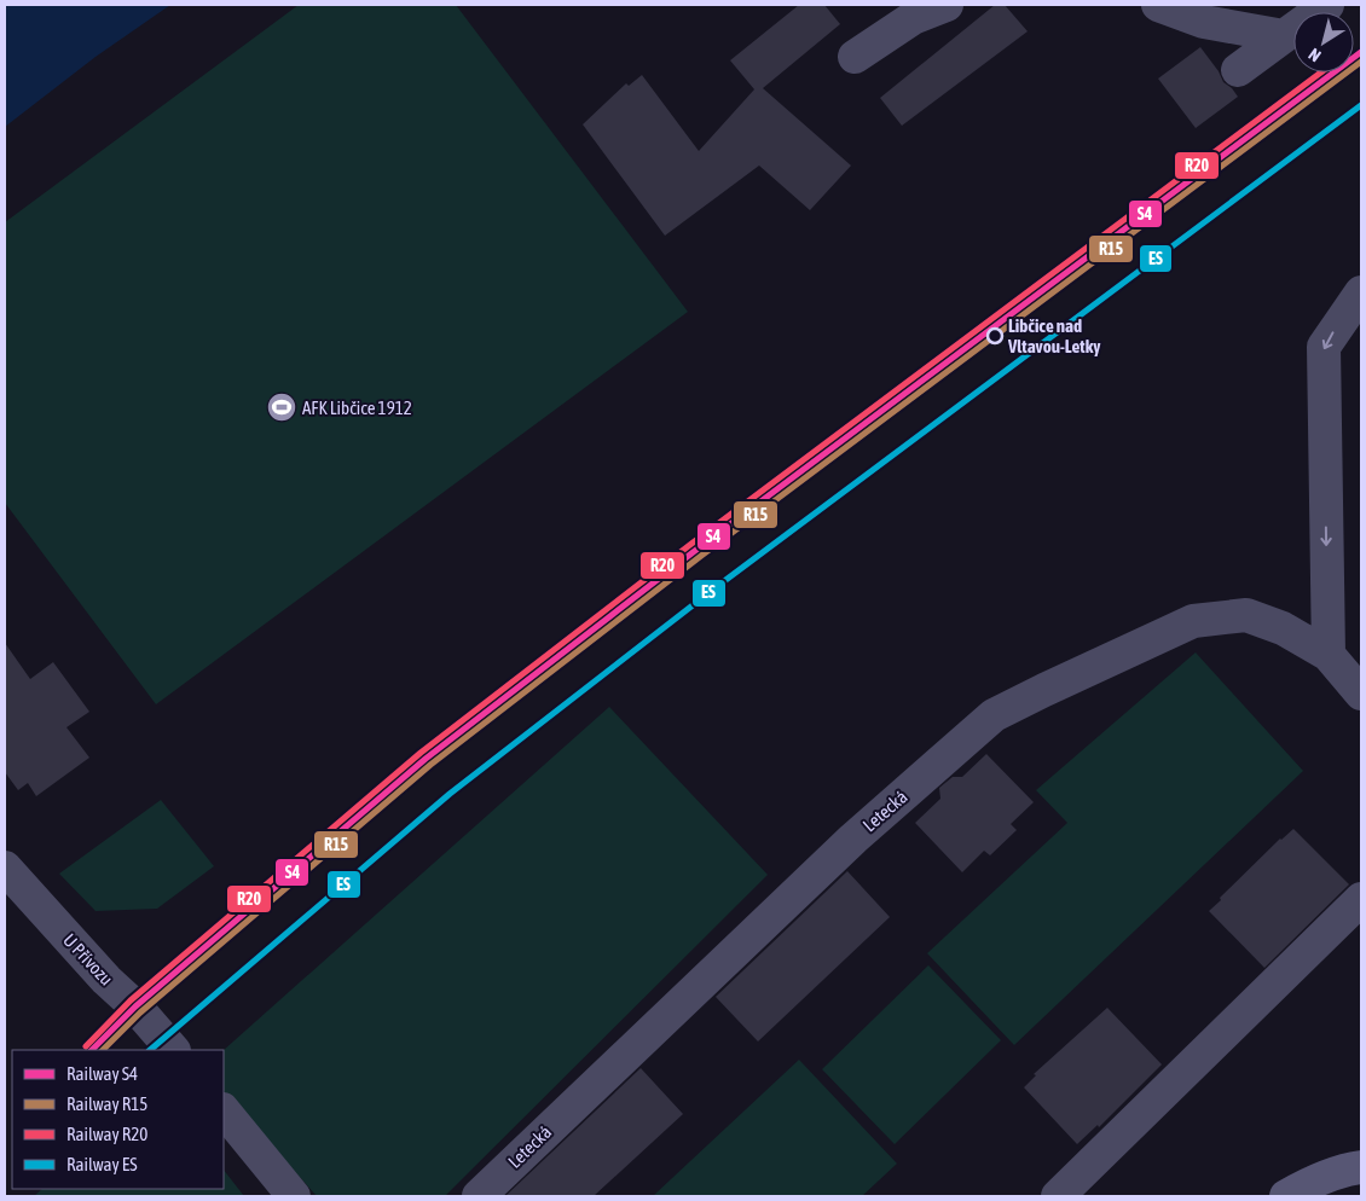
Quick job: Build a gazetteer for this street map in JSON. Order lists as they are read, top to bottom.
{
  "streets": {
    "street": ["Letecká", "U Přívozu"]
  },
  "places": {
    "other": ["Libčice nad Vltavou-Letky"],
    "sports": ["AFK Libčice 1912"]
  },
  "lines": [
    "rail line S4",
    "rail line R15",
    "rail line R20",
    "rail line ES"
  ],
  "legend": [
    "Railway S4",
    "Railway R15",
    "Railway R20",
    "Railway ES"
  ],
  "north": "bottom left"
}
